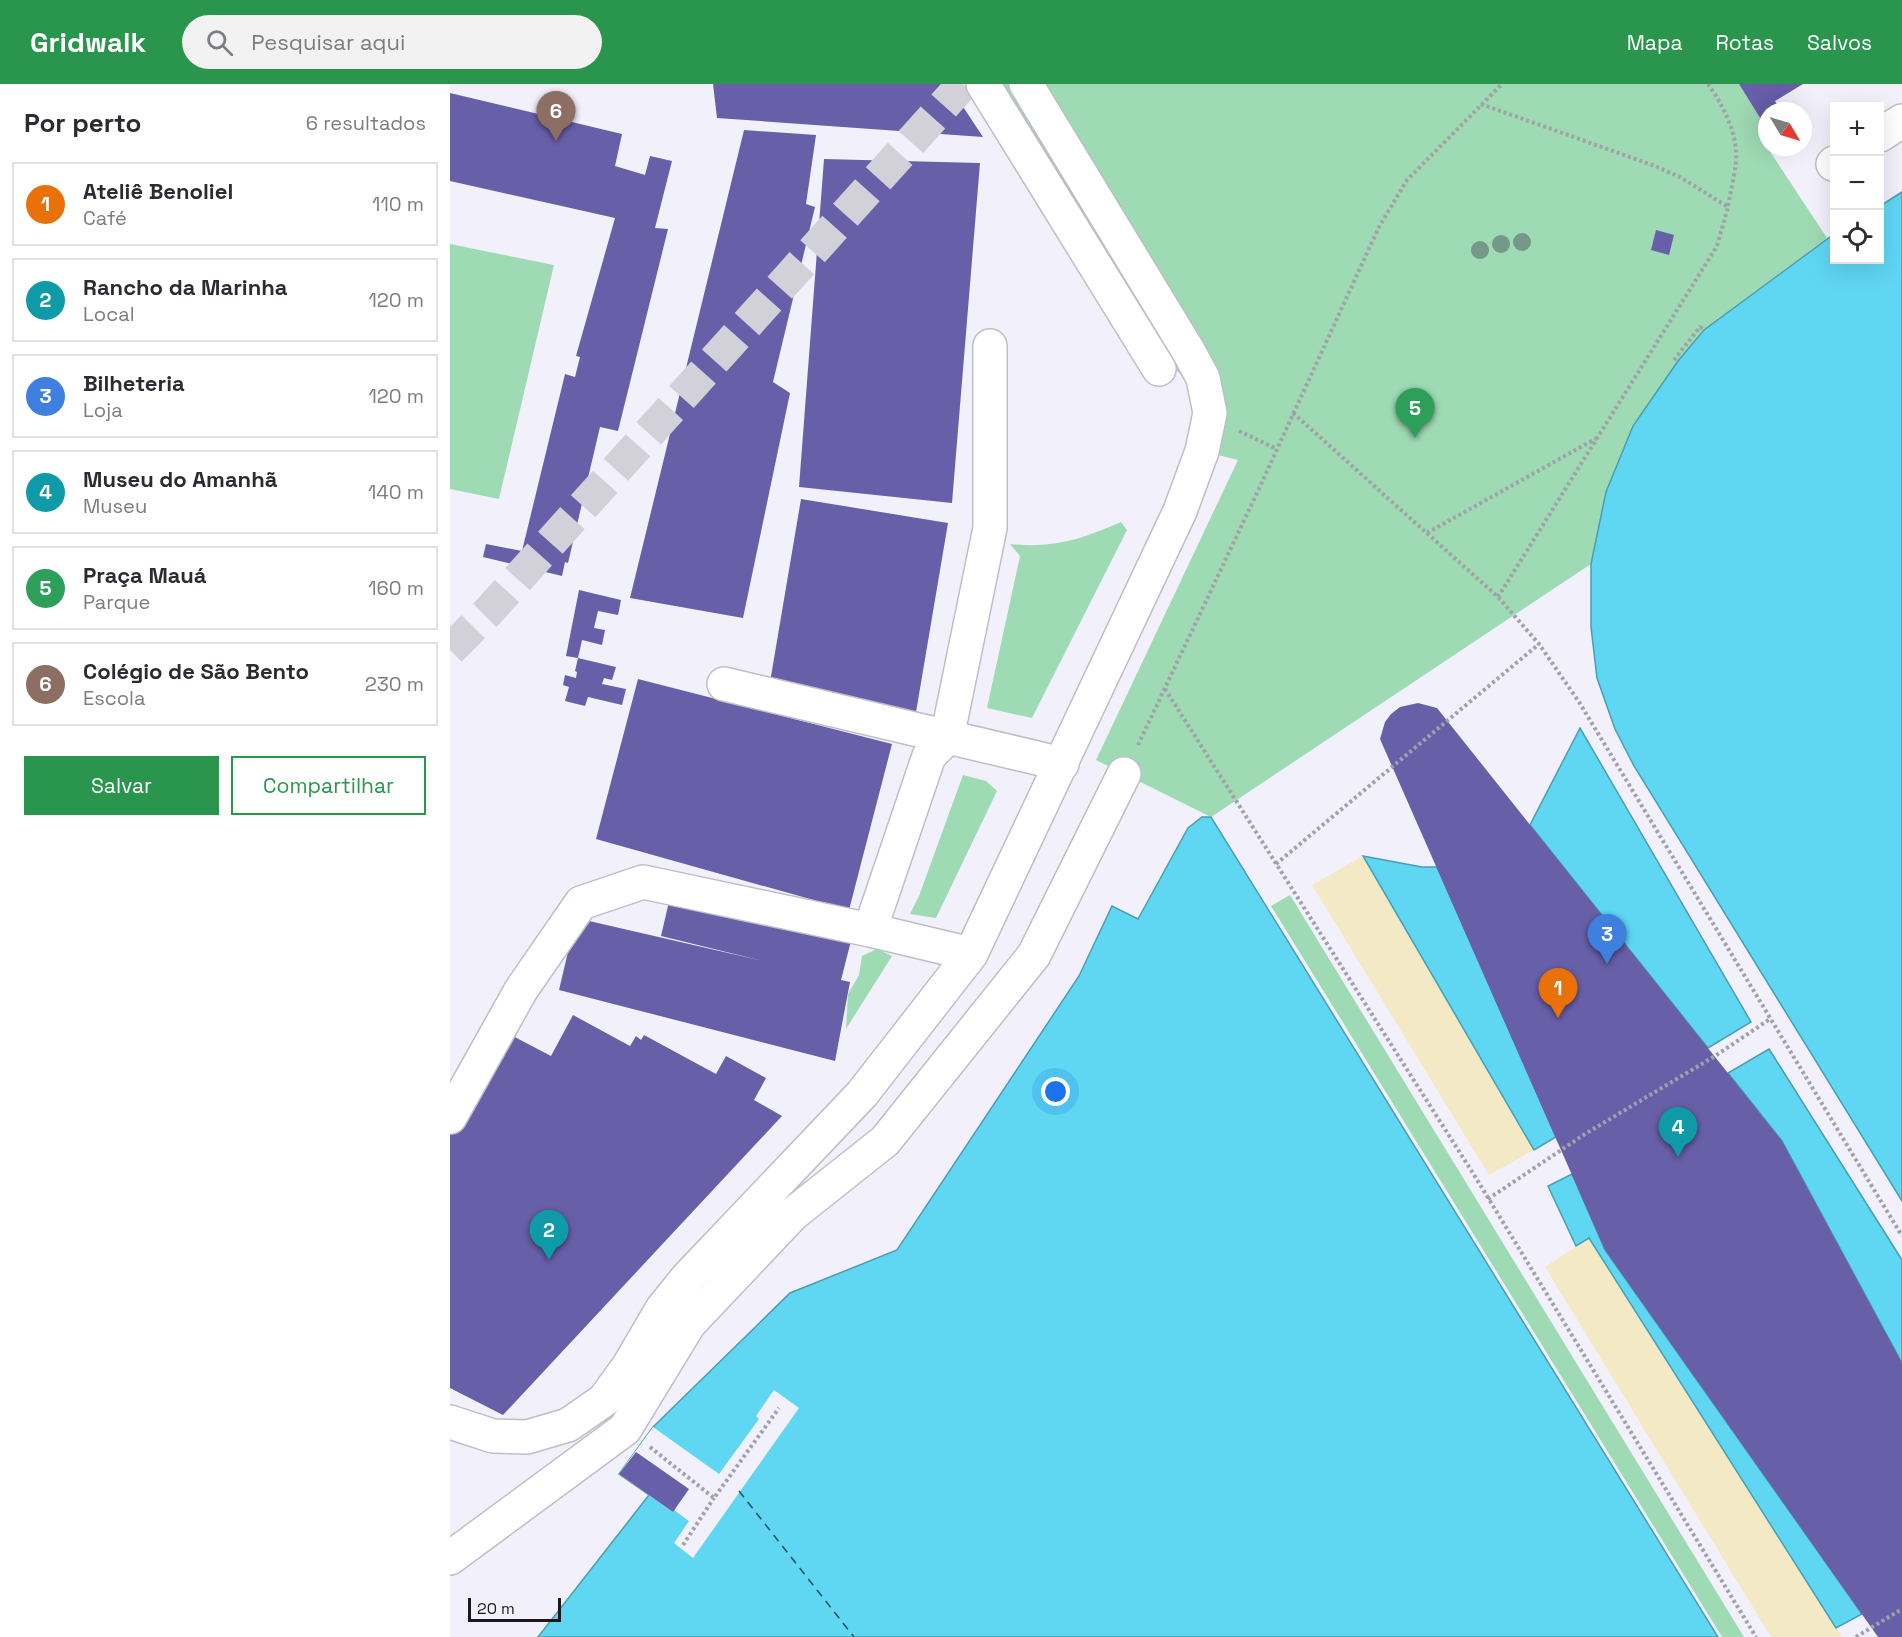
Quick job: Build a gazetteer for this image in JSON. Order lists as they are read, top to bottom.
{
  "scale_bar": "20 m",
  "north": "bottom right",
  "page": {
    "header": "Gridwalk",
    "search": "Pesquisar aqui",
    "nav": ["Mapa", "Rotas", "Salvos"],
    "heading": ["Por perto", "6 resultados"],
    "pins": [
      "6",
      "5",
      "3",
      "1",
      "4",
      "2"
    ],
    "map_buttons": ["+", "−"],
    "list": [
      {
        "mark": "1",
        "name": "Ateliê Benoliel",
        "note": "Café",
        "value": "110 m"
      },
      {
        "mark": "2",
        "name": "Rancho da Marinha",
        "note": "Local",
        "value": "120 m"
      },
      {
        "mark": "3",
        "name": "Bilheteria",
        "note": "Loja",
        "value": "120 m"
      },
      {
        "mark": "4",
        "name": "Museu do Amanhã",
        "note": "Museu",
        "value": "140 m"
      },
      {
        "mark": "5",
        "name": "Praça Mauá",
        "note": "Parque",
        "value": "160 m"
      },
      {
        "mark": "6",
        "name": "Colégio de São Bento",
        "note": "Escola",
        "value": "230 m"
      }
    ],
    "buttons": ["Salvar", "Compartilhar"],
    "scale": "20 m"
  }
}
